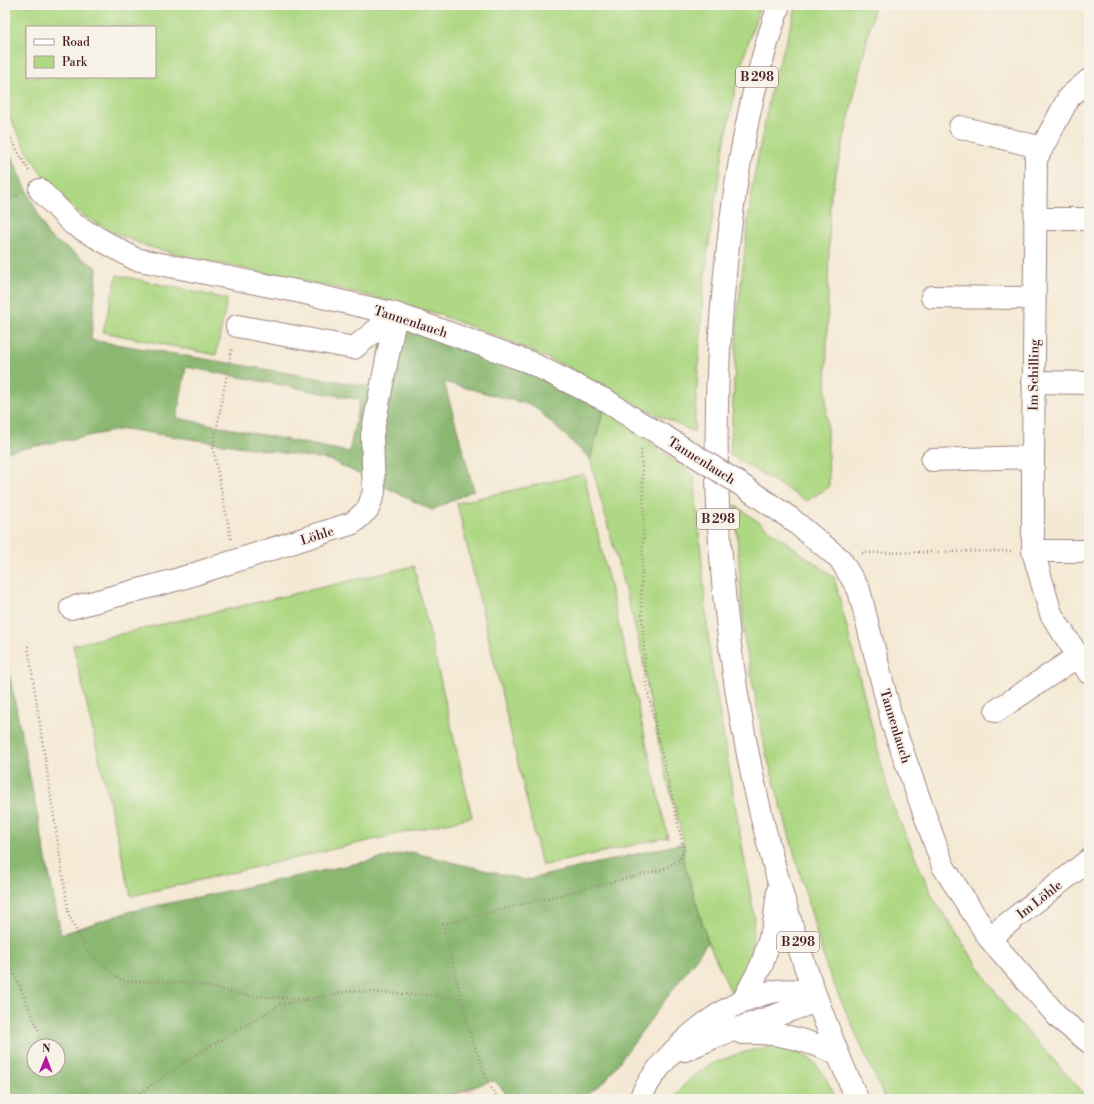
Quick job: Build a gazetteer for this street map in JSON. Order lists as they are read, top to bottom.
{
  "streets": {
    "street": [
      "B 298",
      "Tannenlauch",
      "Im Schilling",
      "Löhle",
      "Im Löhle"
    ]
  },
  "crossings": [
    ["Tannenlauch", "Löhle"],
    ["Tannenlauch", "Im Löhle"]
  ],
  "legend": ["Road", "Park"],
  "north": "top"
}
